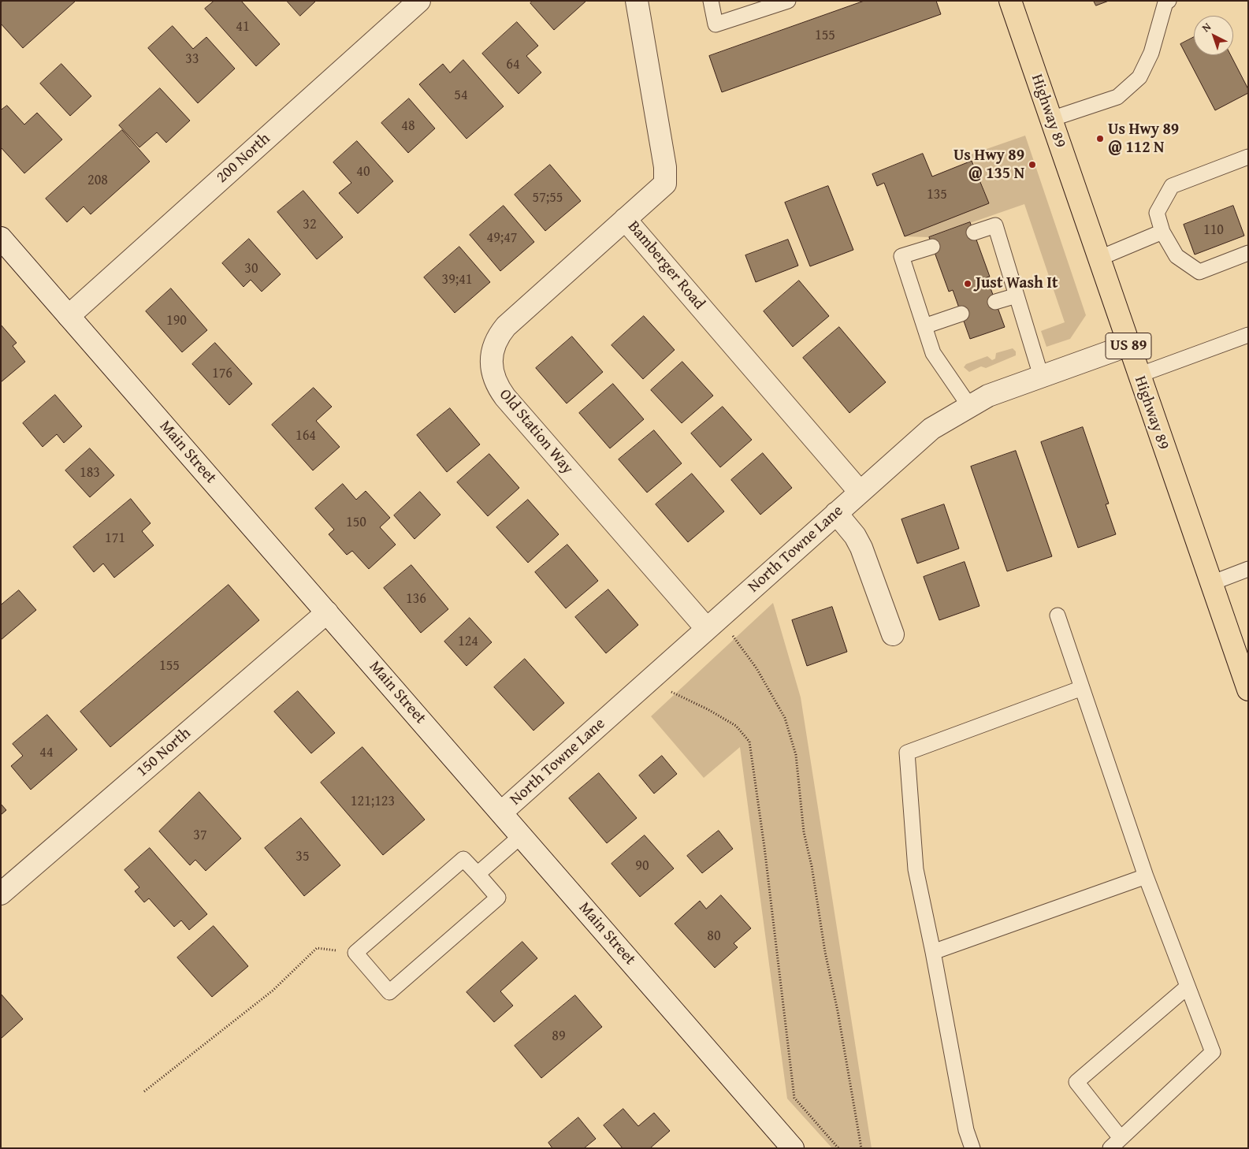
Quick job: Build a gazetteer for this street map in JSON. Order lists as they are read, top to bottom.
{
  "streets": {
    "main road": ["Highway 89", "US 89"],
    "street": [
      "200 North",
      "Bamberger Road",
      "Old Station Way",
      "Main Street",
      "North Towne Lane",
      "150 North"
    ]
  },
  "crossings": [
    ["Highway 89", "North Towne Lane"],
    ["200 North", "Main Street"],
    ["Bamberger Road", "Old Station Way"],
    ["Bamberger Road", "North Towne Lane"],
    ["Old Station Way", "North Towne Lane"],
    ["Main Street", "North Towne Lane"],
    ["Main Street", "150 North"]
  ],
  "places": ["Us Hwy 89 @ 112 N", "Us Hwy 89 @ 135 N", "Just Wash It"],
  "house_numbers": [
    "41",
    "155",
    "33",
    "64",
    "54",
    "48",
    "40",
    "208",
    "135",
    "57;55",
    "32",
    "110",
    "49;47",
    "30",
    "39;41",
    "190",
    "176",
    "164",
    "183",
    "150",
    "171",
    "136",
    "124",
    "155",
    "44",
    "121;123",
    "37",
    "35",
    "90",
    "80",
    "89"
  ],
  "north": "top left"
}
